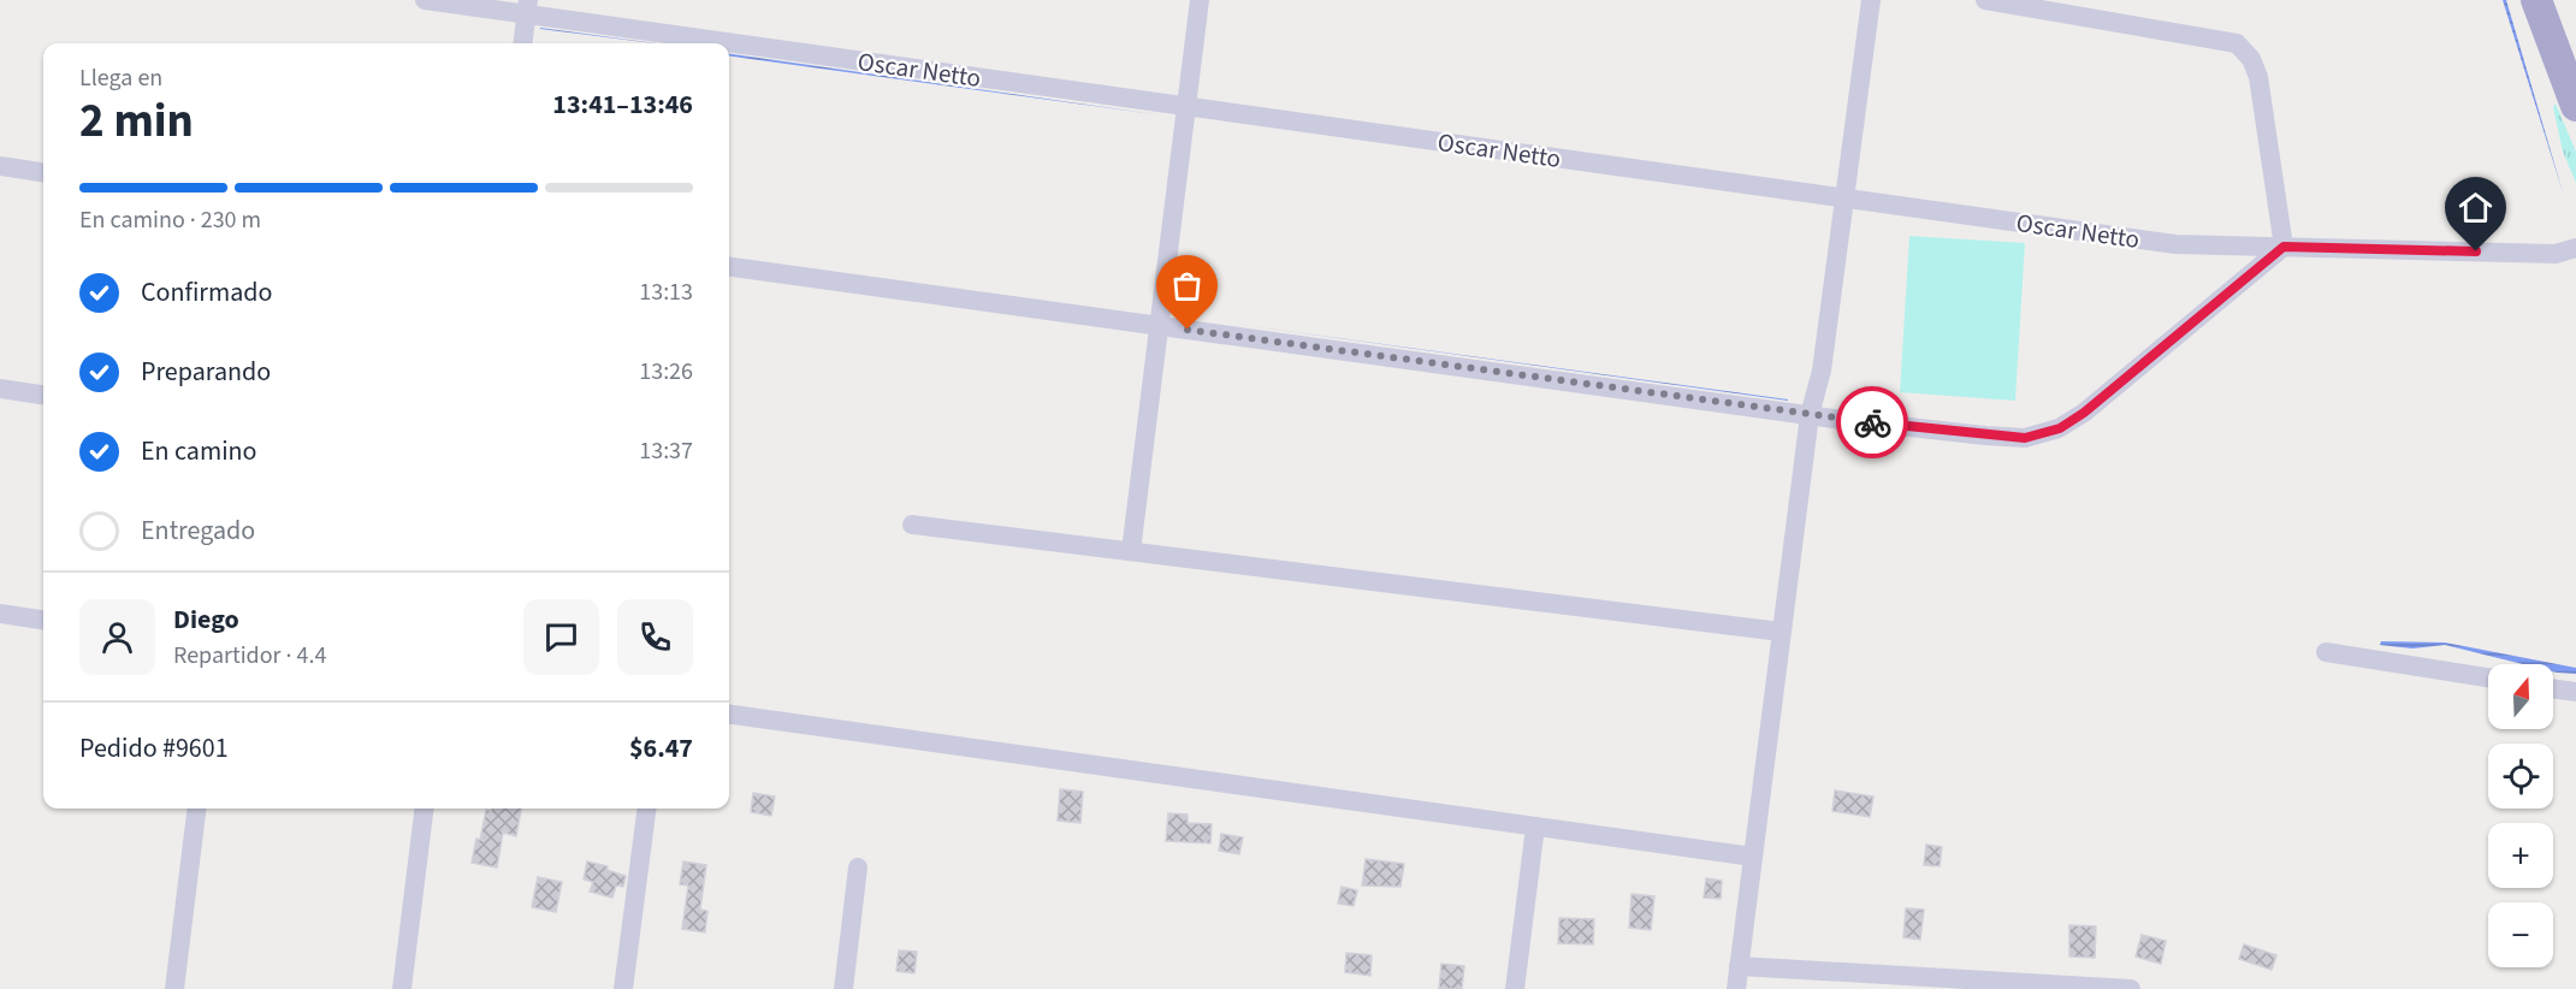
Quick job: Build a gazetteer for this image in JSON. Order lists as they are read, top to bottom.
{
  "streets": {
    "street": ["Oscar Netto"]
  },
  "north": "top",
  "page": {
    "heading": ["2 min", "Llega en", "13:41–13:46"],
    "panel": [
      "Diego",
      "Repartidor · 4.4",
      "Pedido #9601",
      "$6.47"
    ],
    "bar": "En camino · 230 m",
    "list": [
      ["Confirmado", "13:13"],
      ["Preparando", "13:26"],
      ["En camino", "13:37"],
      "Entregado"
    ],
    "map_buttons": ["+", "−"]
  }
}
